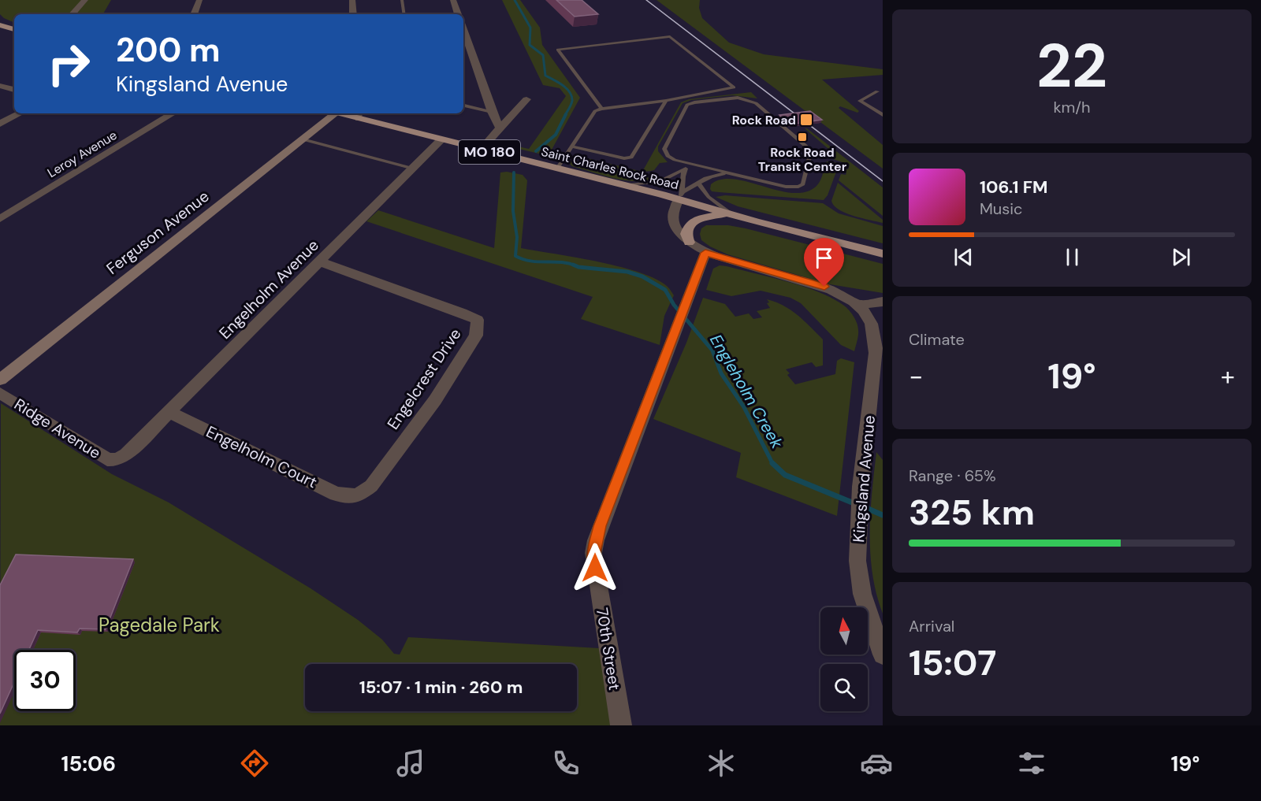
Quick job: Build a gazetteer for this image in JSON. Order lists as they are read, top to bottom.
{
  "streets": {
    "main road": ["MO 180", "Saint Charles Rock Road"],
    "street": [
      "Leroy Avenue",
      "Ferguson Avenue",
      "Engelholm Avenue",
      "Engelcrest Drive",
      "Ridge Avenue",
      "Engelholm Court",
      "Kingsland Avenue",
      "70th Street"
    ]
  },
  "crossings": [
    ["Saint Charles Rock Road", "Engelholm Avenue"],
    ["Saint Charles Rock Road", "Kingsland Avenue"],
    ["Engelholm Avenue", "Engelcrest Drive"],
    ["Engelholm Avenue", "Ridge Avenue"],
    ["Engelholm Avenue", "Engelholm Court"],
    ["Engelcrest Drive", "Engelholm Court"],
    ["Kingsland Avenue", "70th Street"]
  ],
  "water": ["Engleholm Creek"],
  "parks": ["Pagedale Park"],
  "places": {
    "transit": ["Rock Road", "Rock Road Transit Center"]
  },
  "north": "top",
  "page": {
    "tile": [
      ["22", "km/h"],
      "Climate",
      ["Range · 65%", "325 km"],
      ["Arrival", "15:07"]
    ],
    "turn": ["200 m", "Kingsland Avenue"],
    "song": ["106.1 FM", "Music"],
    "heat": ["−", "19°", "+"],
    "limit": "30",
    "trip": "15:07 · 1 min · 260 m",
    "tabs": ["15:06", "19°"]
  }
}
